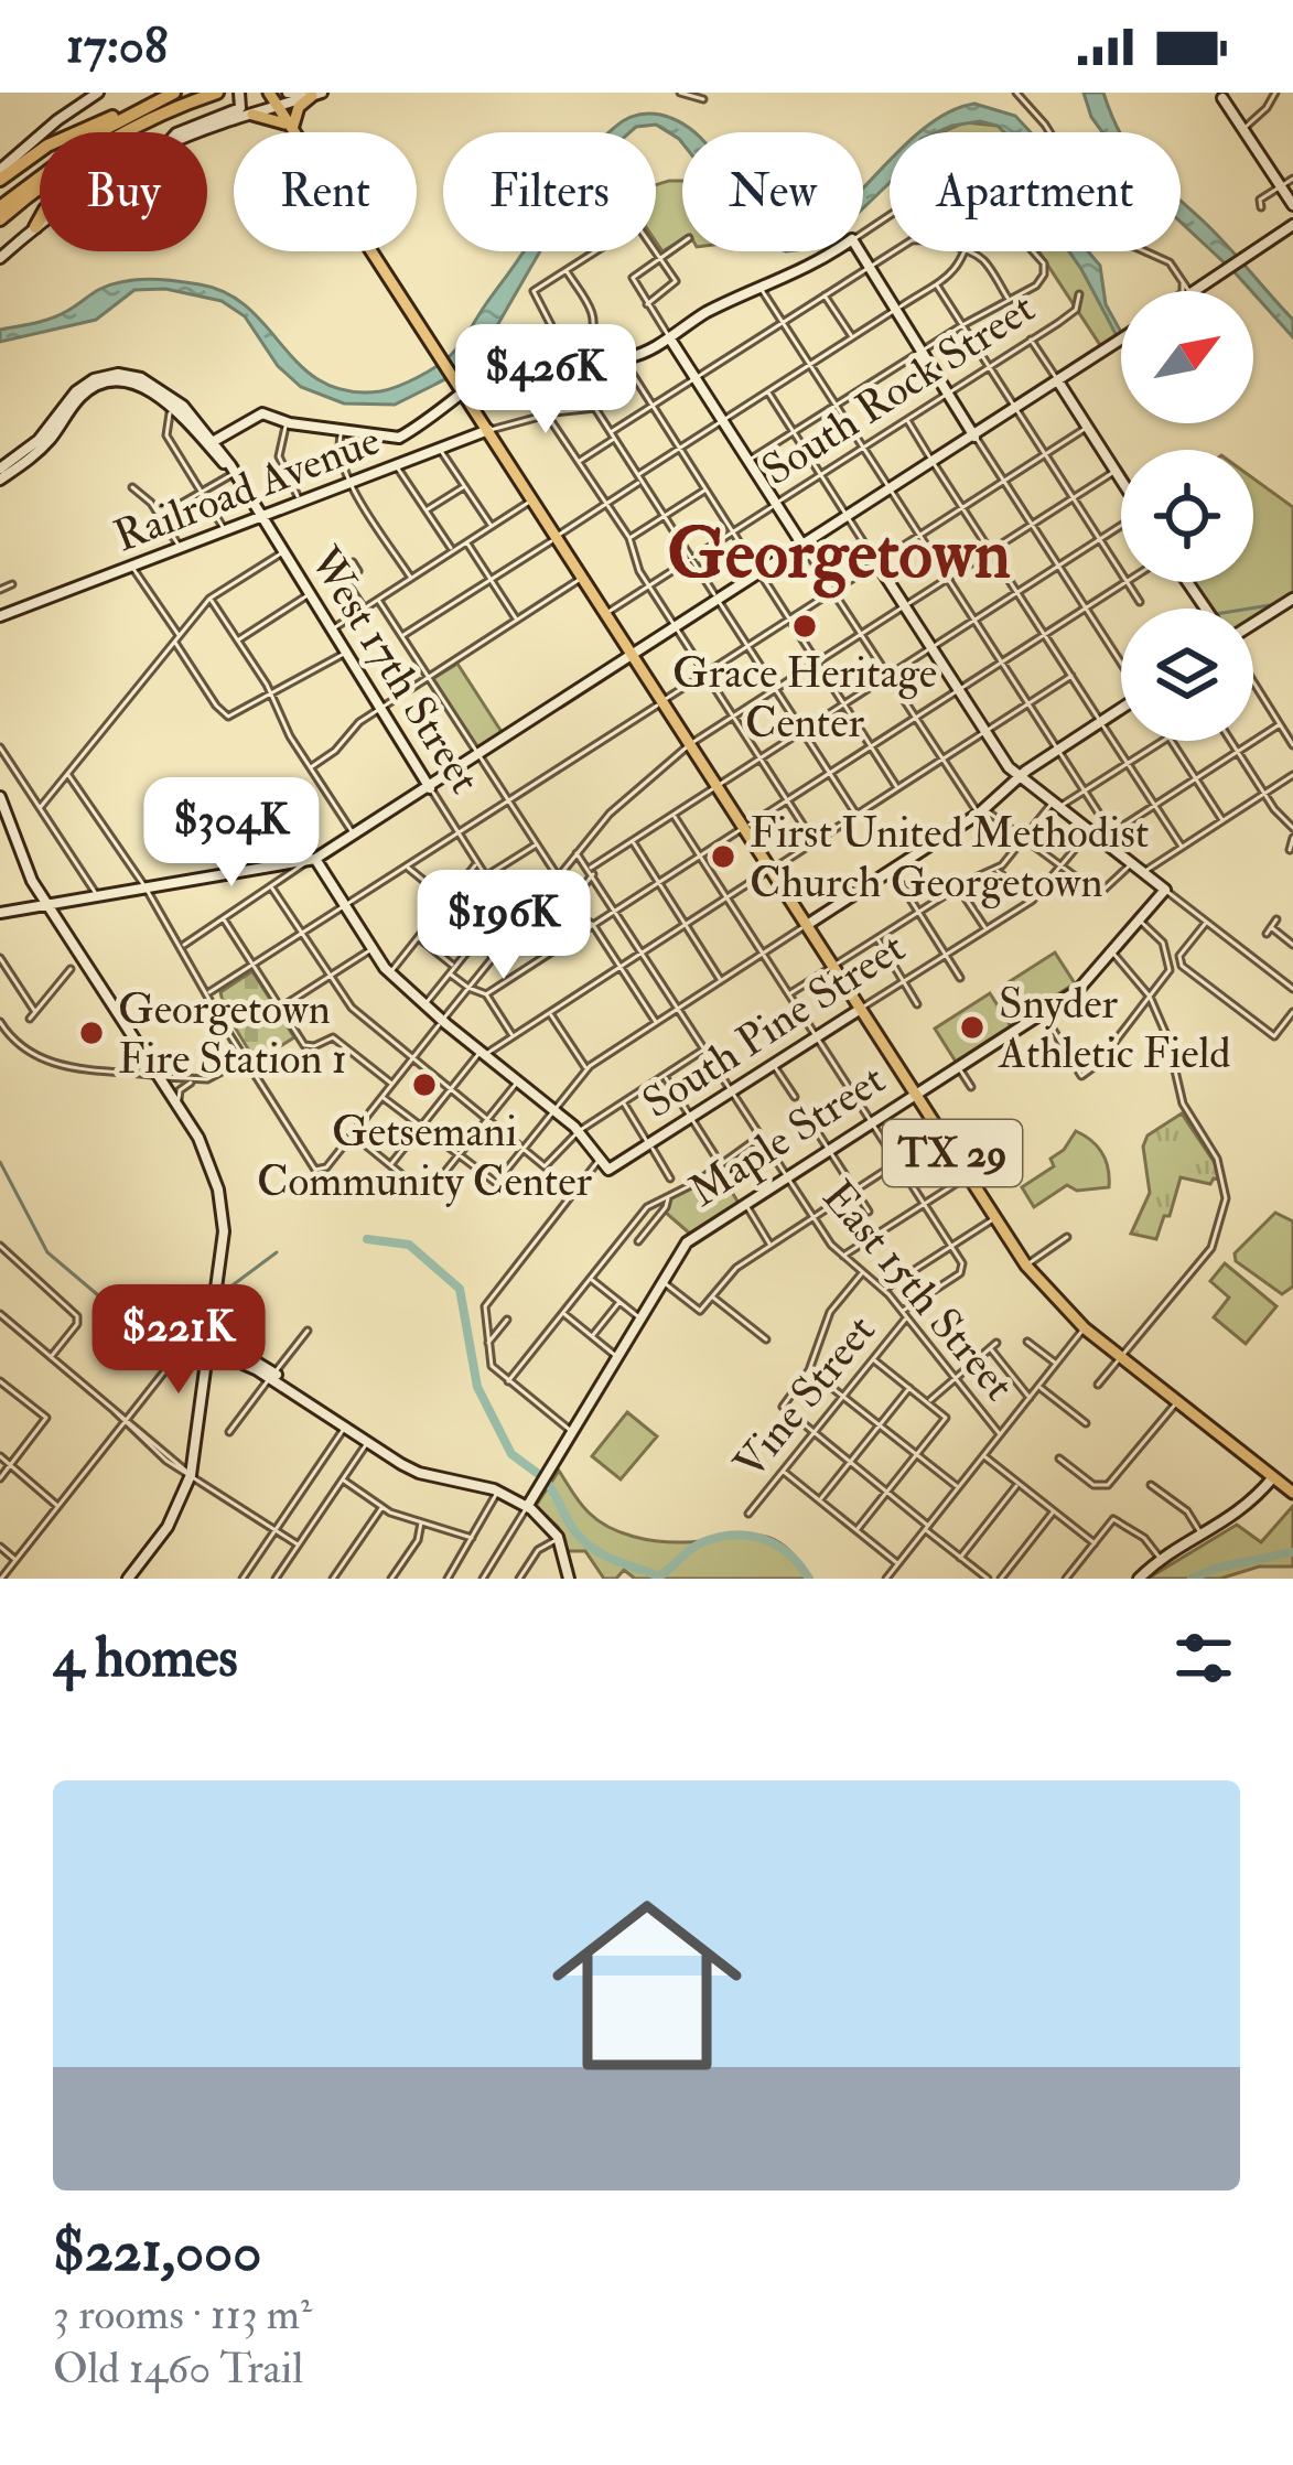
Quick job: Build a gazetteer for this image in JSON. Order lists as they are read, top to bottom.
{
  "streets": {
    "main road": ["TX 29"],
    "street": [
      "South Rock Street",
      "Railroad Avenue",
      "West 17th Street",
      "South Pine Street",
      "Maple Street",
      "East 15th Street",
      "Vine Street"
    ]
  },
  "crossings": [
    ["South Rock Street", "TX 29"],
    ["Railroad Avenue", "West 17th Street"],
    ["Railroad Avenue", "TX 29"],
    ["South Pine Street", "TX 29"],
    ["South Pine Street", "East 15th Street"],
    ["Maple Street", "TX 29"],
    ["Maple Street", "East 15th Street"],
    ["TX 29", "Vine Street"],
    ["East 15th Street", "Vine Street"]
  ],
  "districts": ["Georgetown"],
  "places": [
    "Grace Heritage Center",
    "First United Methodist Church Georgetown",
    "Snyder Athletic Field",
    "Georgetown Fire Station 1",
    "Getsemani Community Center"
  ],
  "north": "top right",
  "page": {
    "status": "17:08",
    "chip": [
      "Buy",
      "Rent",
      "Filters",
      "New",
      "Apartment"
    ],
    "price": [
      "$426K",
      "$304K",
      "$196K",
      "$221K"
    ],
    "heading": "4 homes",
    "list": [
      {
        "name": "$221,000",
        "note": "3 rooms · 113 m² · Old 1460 Trail"
      }
    ]
  }
}
